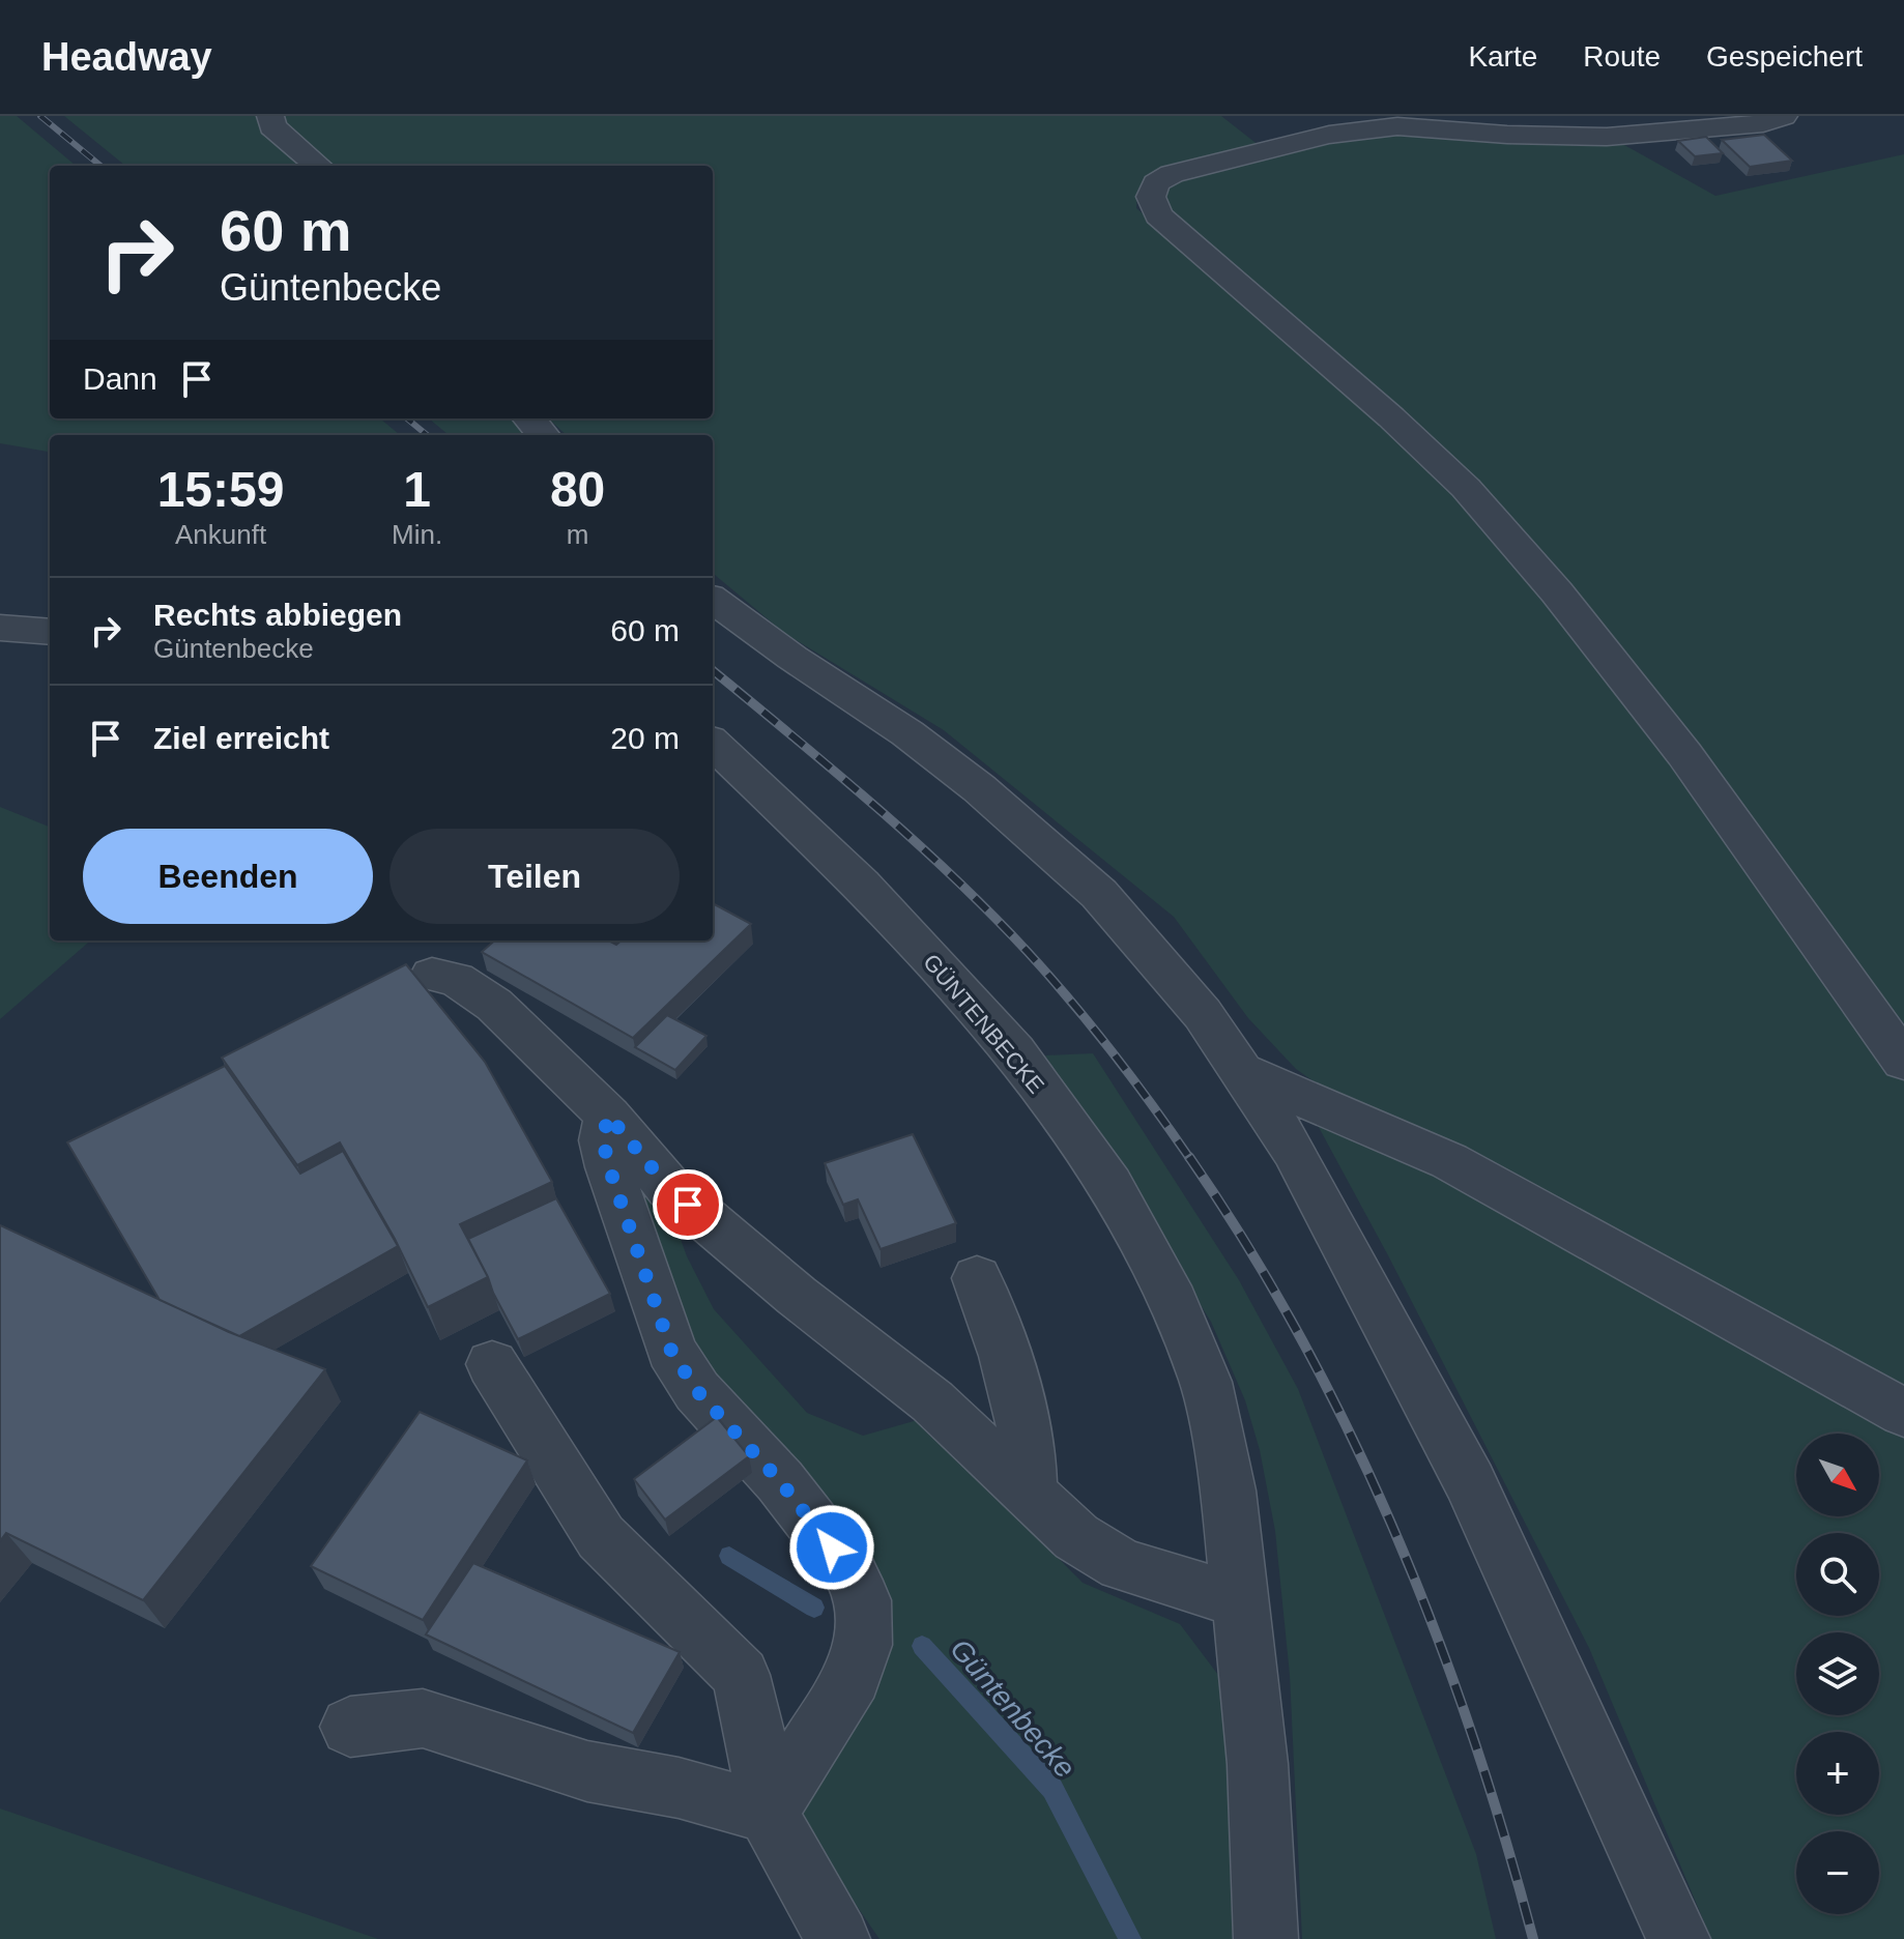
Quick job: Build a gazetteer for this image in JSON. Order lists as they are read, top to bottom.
{
  "streets": {
    "street": ["GÜNTENBECKE"]
  },
  "water": ["Güntenbecke"],
  "north": "bottom right",
  "page": {
    "header": "Headway",
    "nav": ["Karte", "Route", "Gespeichert"],
    "turn": ["60 m", "Güntenbecke"],
    "then": "Dann",
    "eta": [
      "15:59",
      "Ankunft",
      "1",
      "Min.",
      "80",
      "m"
    ],
    "list": [
      {
        "name": "Rechts abbiegen",
        "note": "Güntenbecke",
        "value": "60 m"
      },
      {
        "name": "Ziel erreicht",
        "value": "20 m"
      }
    ],
    "buttons": ["Beenden", "Teilen"],
    "map_buttons": ["+", "−"]
  }
}
